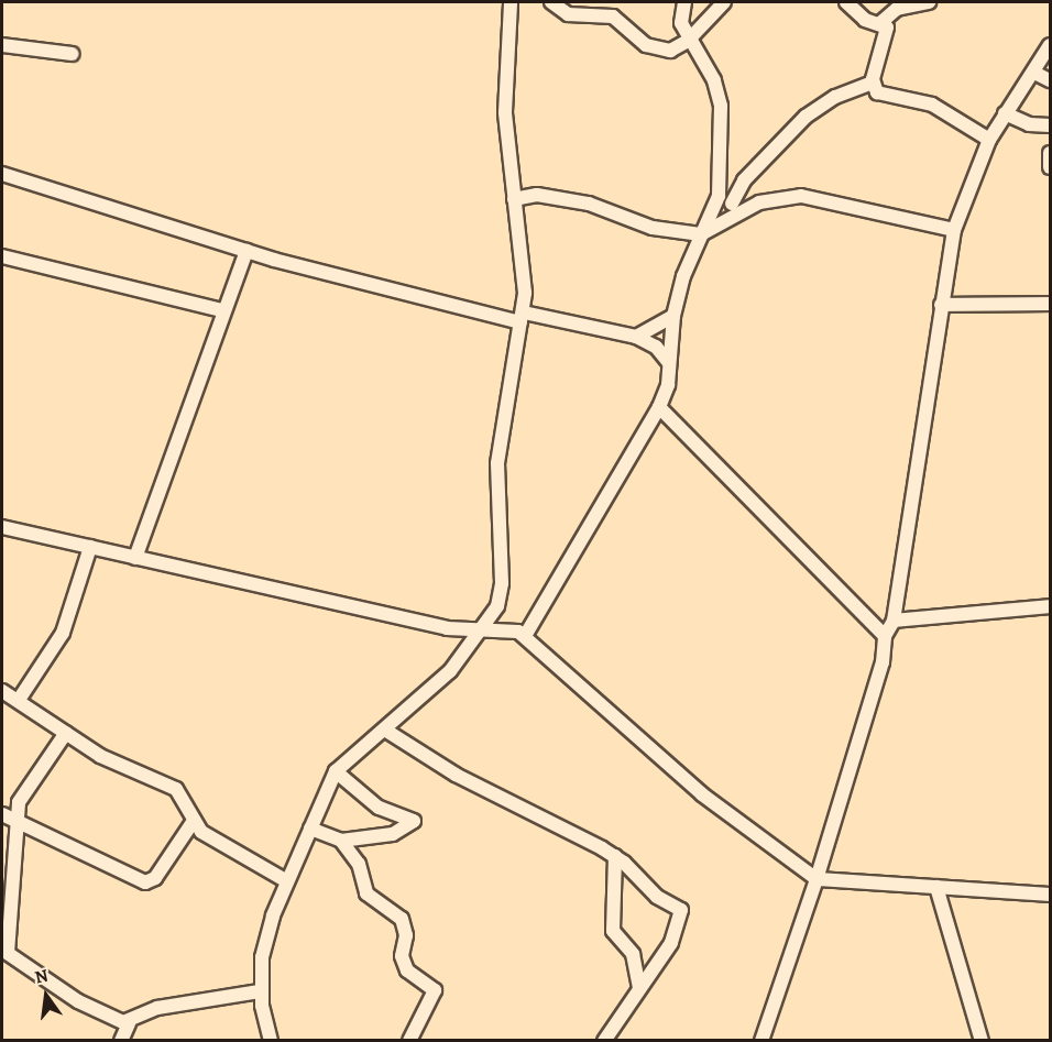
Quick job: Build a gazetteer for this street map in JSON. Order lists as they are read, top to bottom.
{
  "north": "top"
}
